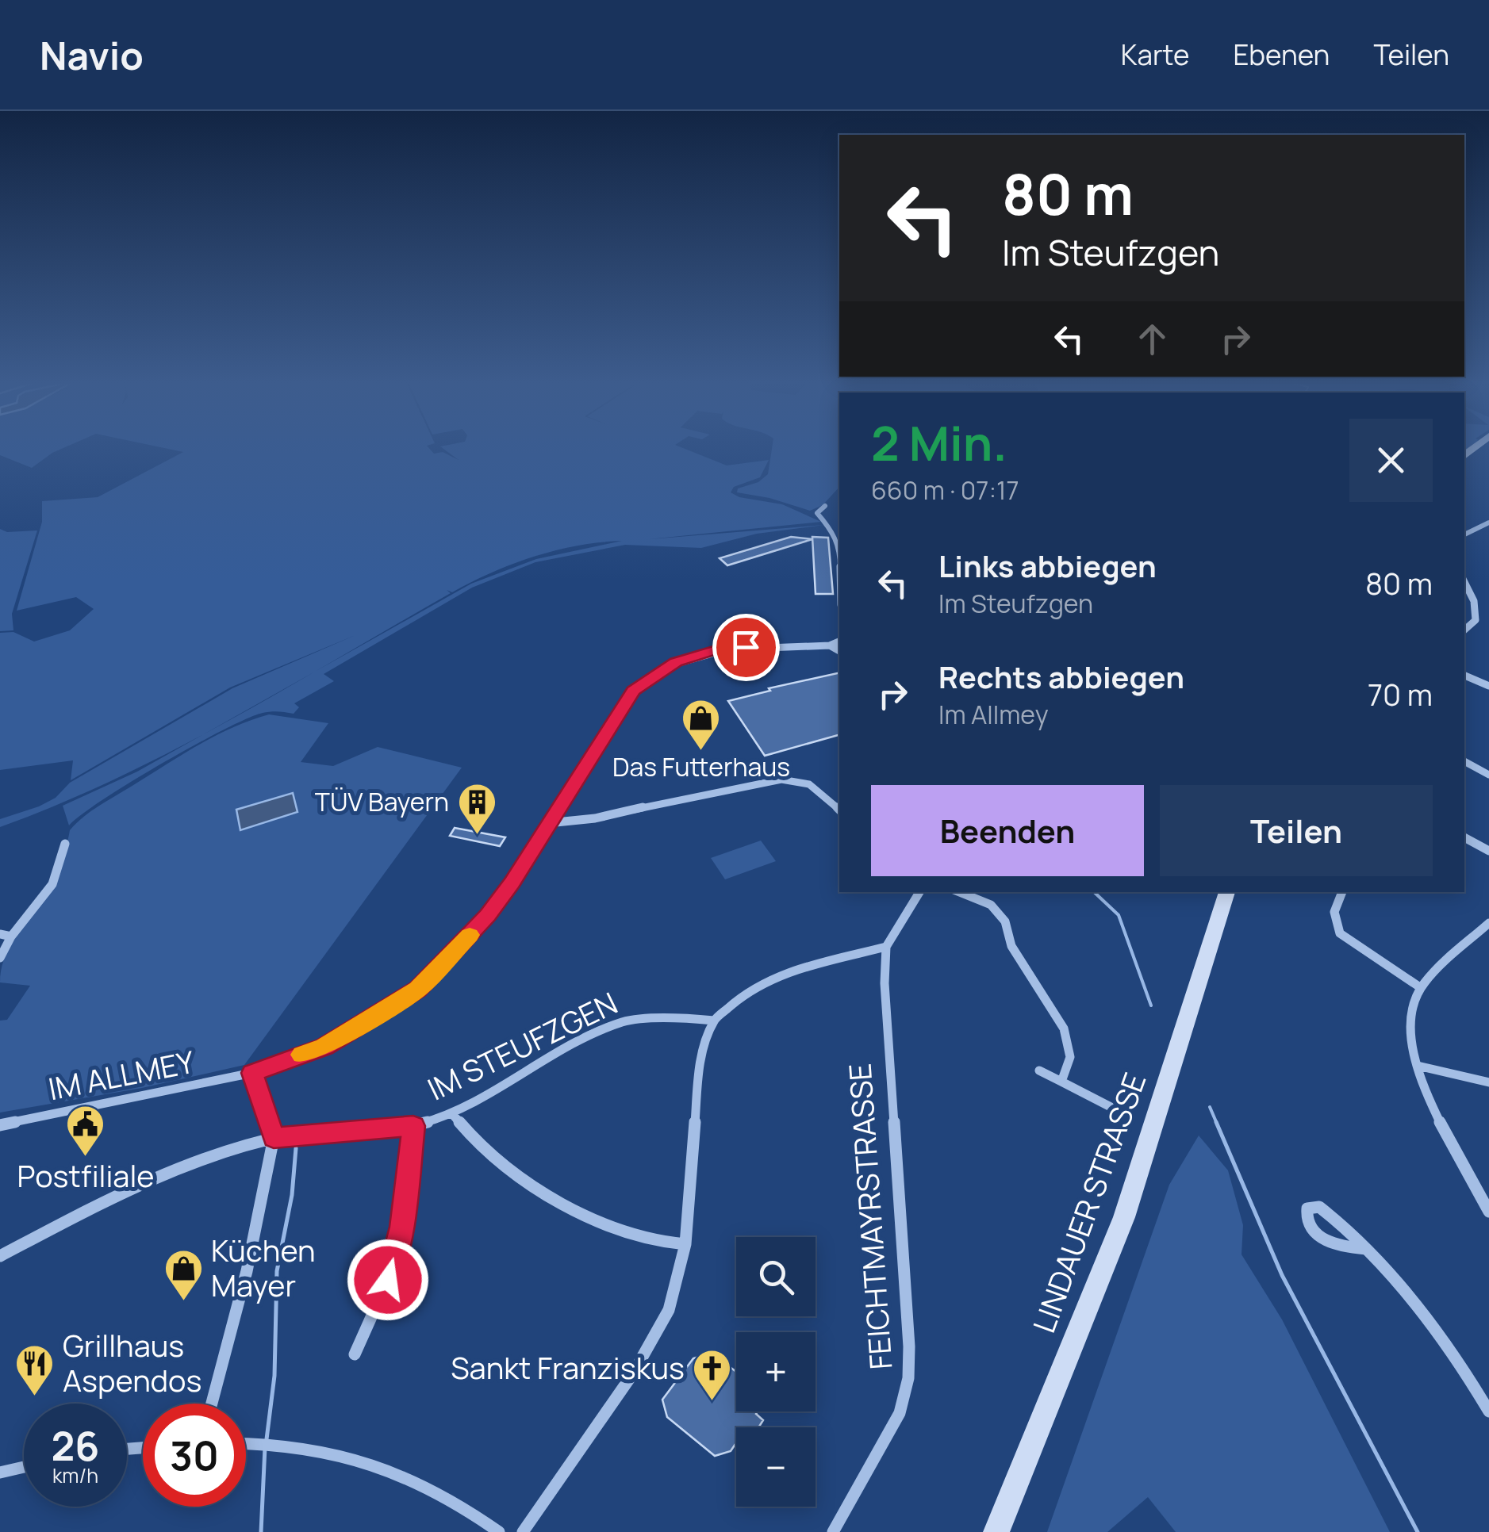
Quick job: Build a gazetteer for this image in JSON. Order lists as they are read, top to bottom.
{
  "streets": {
    "main road": ["LINDAUER STRASSE"],
    "street": ["IM STEUFZGEN", "IM ALLMEY", "FEICHTMAYRSTRASSE"]
  },
  "places": {
    "shop": ["Das Futterhaus", "Küchen Mayer"],
    "building": ["TÜV Bayern"],
    "public building": ["Postfiliale"],
    "restaurant": ["Grillhaus Aspendos"],
    "church": ["Sankt Franziskus"]
  },
  "page": {
    "header": "Navio",
    "nav": ["Karte", "Ebenen", "Teilen"],
    "turn": ["80 m", "Im Steufzgen"],
    "heading": ["2 Min.", "660 m · 07:17"],
    "list": [
      {
        "name": "Links abbiegen",
        "note": "Im Steufzgen",
        "value": "80 m"
      },
      {
        "name": "Rechts abbiegen",
        "note": "Im Allmey",
        "value": "70 m"
      }
    ],
    "buttons": ["Beenden", "Teilen"],
    "map_buttons": ["+", "−"],
    "speed": "26 km/h",
    "limit": "30"
  }
}
